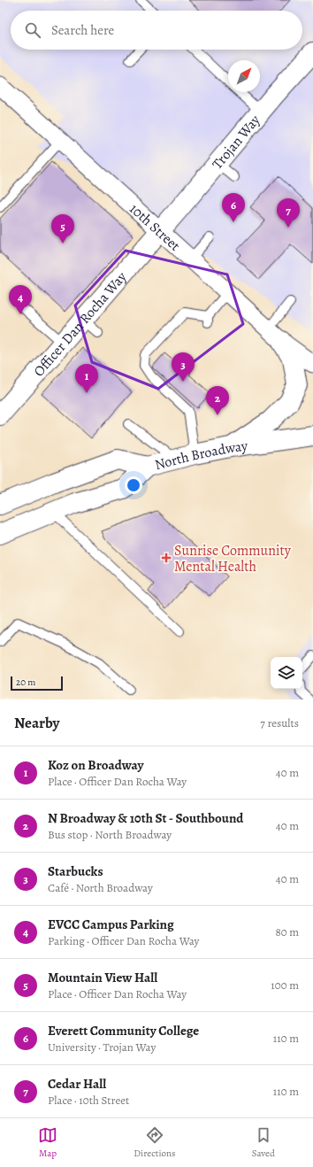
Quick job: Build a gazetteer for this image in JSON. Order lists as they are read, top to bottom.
{
  "streets": {
    "main road": ["Trojan Way", "Officer Dan Rocha Way", "North Broadway"],
    "street": ["10th Street"]
  },
  "crossings": [
    ["Trojan Way", "10th Street"],
    ["Trojan Way", "Officer Dan Rocha Way"],
    ["10th Street", "Officer Dan Rocha Way"]
  ],
  "places": {
    "health": ["Sunrise Community Mental Health"]
  },
  "scale_bar": "20 m",
  "north": "top right",
  "page": {
    "search": "Search here",
    "pins": [
      "6",
      "7",
      "5",
      "4",
      "3",
      "1",
      "2"
    ],
    "scale": "20 m",
    "heading": ["Nearby", "7 results"],
    "list": [
      {
        "mark": "1",
        "name": "Koz on Broadway",
        "note": "Place · Officer Dan Rocha Way",
        "value": "40 m"
      },
      {
        "mark": "2",
        "name": "N Broadway & 10th St - Southbound",
        "note": "Bus stop · North Broadway",
        "value": "40 m"
      },
      {
        "mark": "3",
        "name": "Starbucks",
        "note": "Café · North Broadway",
        "value": "40 m"
      },
      {
        "mark": "4",
        "name": "EVCC Campus Parking",
        "note": "Parking · Officer Dan Rocha Way",
        "value": "80 m"
      },
      {
        "mark": "5",
        "name": "Mountain View Hall",
        "note": "Place · Officer Dan Rocha Way",
        "value": "100 m"
      },
      {
        "mark": "6",
        "name": "Everett Community College",
        "note": "University · Trojan Way",
        "value": "110 m"
      },
      {
        "mark": "7",
        "name": "Cedar Hall",
        "note": "Place · 10th Street",
        "value": "110 m"
      }
    ],
    "nav": ["Map", "Directions", "Saved"]
  }
}
